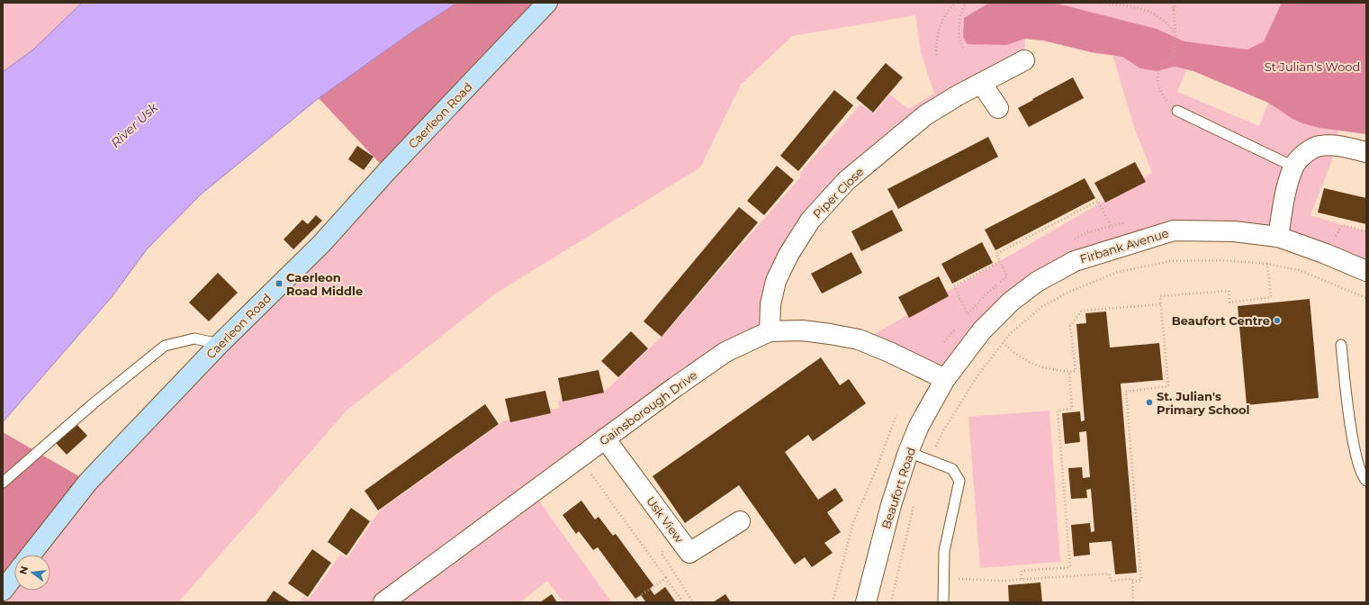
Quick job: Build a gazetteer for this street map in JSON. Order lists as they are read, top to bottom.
{
  "streets": {
    "main road": ["Caerleon Road"],
    "street": [
      "Piper Close",
      "Firbank Avenue",
      "Gainsborough Drive",
      "Beaufort Road",
      "Usk View"
    ]
  },
  "crossings": [
    ["Piper Close", "Gainsborough Drive"],
    ["Firbank Avenue", "Gainsborough Drive"],
    ["Firbank Avenue", "Beaufort Road"],
    ["Gainsborough Drive", "Beaufort Road"],
    ["Gainsborough Drive", "Usk View"]
  ],
  "water": ["River Usk"],
  "parks": ["St Julian's Wood"],
  "places": {
    "transit": ["Caerleon Road Middle"],
    "other": ["Beaufort Centre", "St. Julian's Primary School"]
  },
  "north": "left"
}
